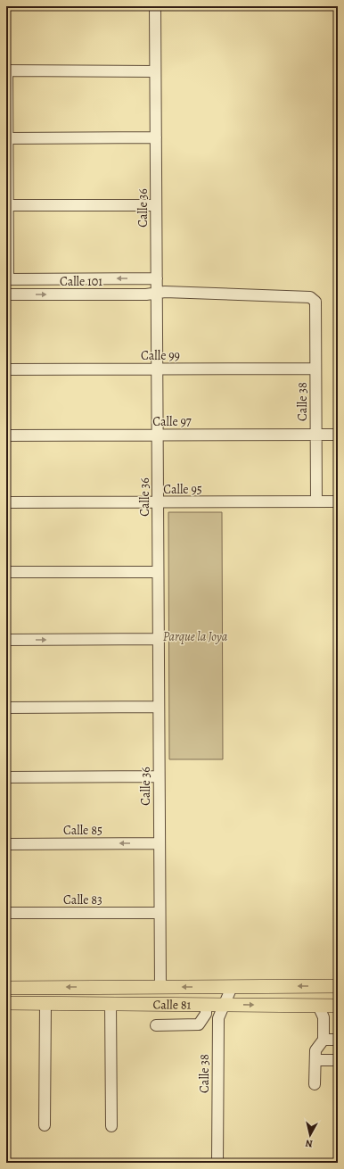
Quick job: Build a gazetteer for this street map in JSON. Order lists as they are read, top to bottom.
{
  "streets": {
    "main road": ["Calle 81"],
    "street": [
      "Calle 36",
      "Calle 101",
      "Calle 99",
      "Calle 38",
      "Calle 97",
      "Calle 95",
      "Calle 85",
      "Calle 83"
    ]
  },
  "crossings": [
    ["Calle 36", "Calle 101"],
    ["Calle 36", "Calle 99"],
    ["Calle 36", "Calle 97"],
    ["Calle 36", "Calle 95"],
    ["Calle 36", "Calle 85"],
    ["Calle 36", "Calle 83"],
    ["Calle 36", "Calle 81"],
    ["Calle 101", "Calle 38"],
    ["Calle 99", "Calle 38"],
    ["Calle 38", "Calle 97"],
    ["Calle 38", "Calle 95"],
    ["Calle 38", "Calle 81"]
  ],
  "parks": ["Parque la Joya"],
  "north": "bottom"
}
